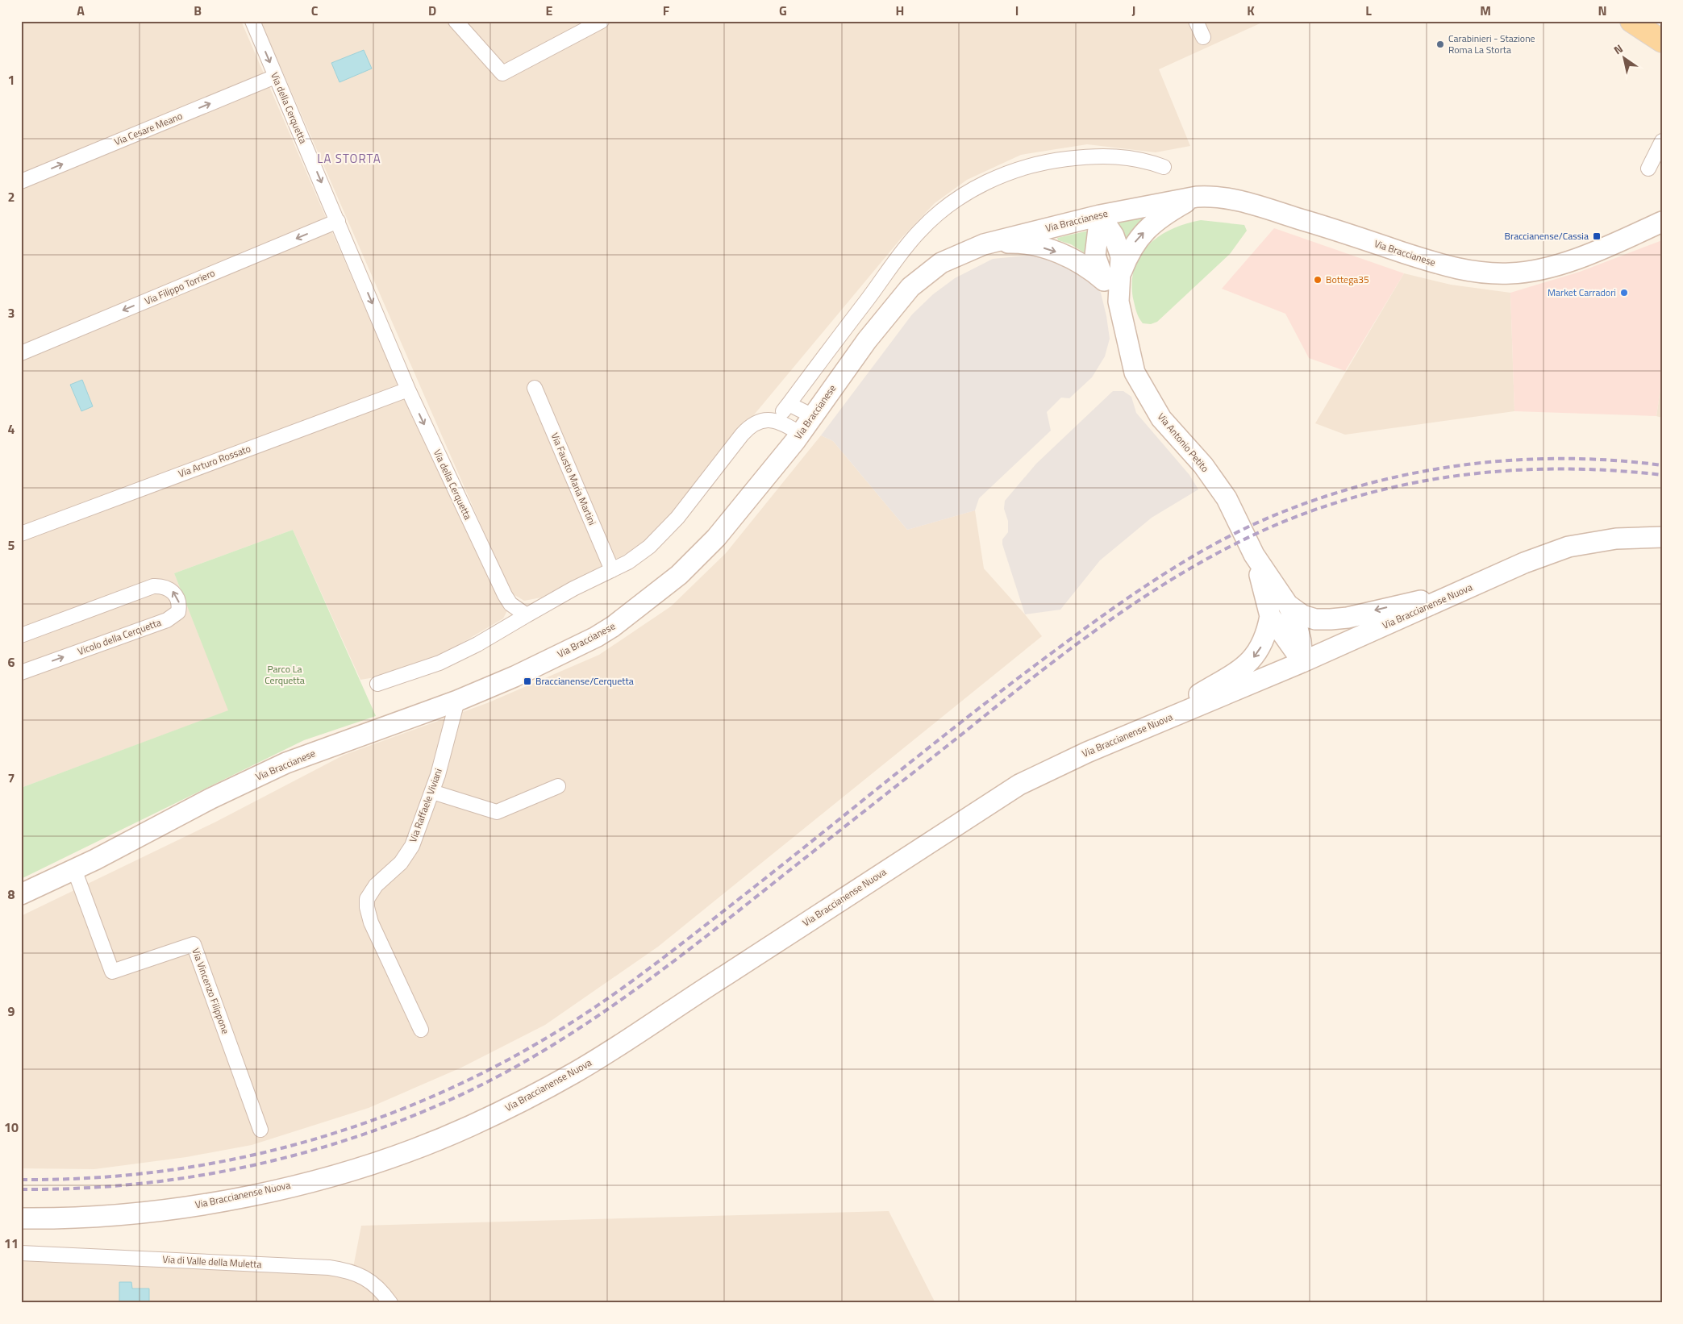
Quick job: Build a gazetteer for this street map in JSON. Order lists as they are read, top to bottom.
{
  "streets": {
    "street": [
      "Via della Cerquetta",
      "Via Cesare Meano",
      "Via Braccianese",
      "Via Filippo Torriero",
      "Via Antonio Petito",
      "Via Arturo Rossato",
      "Via Fausto Maria Martini",
      "Via Braccianense Nuova",
      "Vicolo della Cerquetta",
      "Via Raffaele Viviani",
      "Via Vincenzo Filippone",
      "Via di Valle della Muletta"
    ]
  },
  "crossings": [
    ["Via della Cerquetta", "Via Cesare Meano"],
    ["Via della Cerquetta", "Via Filippo Torriero"],
    ["Via della Cerquetta", "Via Arturo Rossato"],
    ["Via Braccianese", "Via Antonio Petito"],
    ["Via Braccianese", "Via Raffaele Viviani"],
    ["Via Braccianese", "Via Vincenzo Filippone"],
    ["Via Antonio Petito", "Via Braccianense Nuova"]
  ],
  "one_way": ["Via della Cerquetta", "Via Cesare Meano", "Via Filippo Torriero"],
  "districts": ["LA STORTA"],
  "parks": ["Parco La Cerquetta"],
  "places": {
    "other": ["Carabinieri - Stazione Roma La Storta", "Bottega35", "Market Carradori"],
    "transit": ["Braccianense/Cassia", "Braccianense/Cerquetta"]
  },
  "north": "top left",
  "grid": {
    "columns": [
      "A",
      "B",
      "C",
      "D",
      "E",
      "F",
      "G",
      "H",
      "I",
      "J",
      "K",
      "L",
      "M",
      "N"
    ],
    "rows": [
      "1",
      "2",
      "3",
      "4",
      "5",
      "6",
      "7",
      "8",
      "9",
      "10",
      "11"
    ]
  }
}
